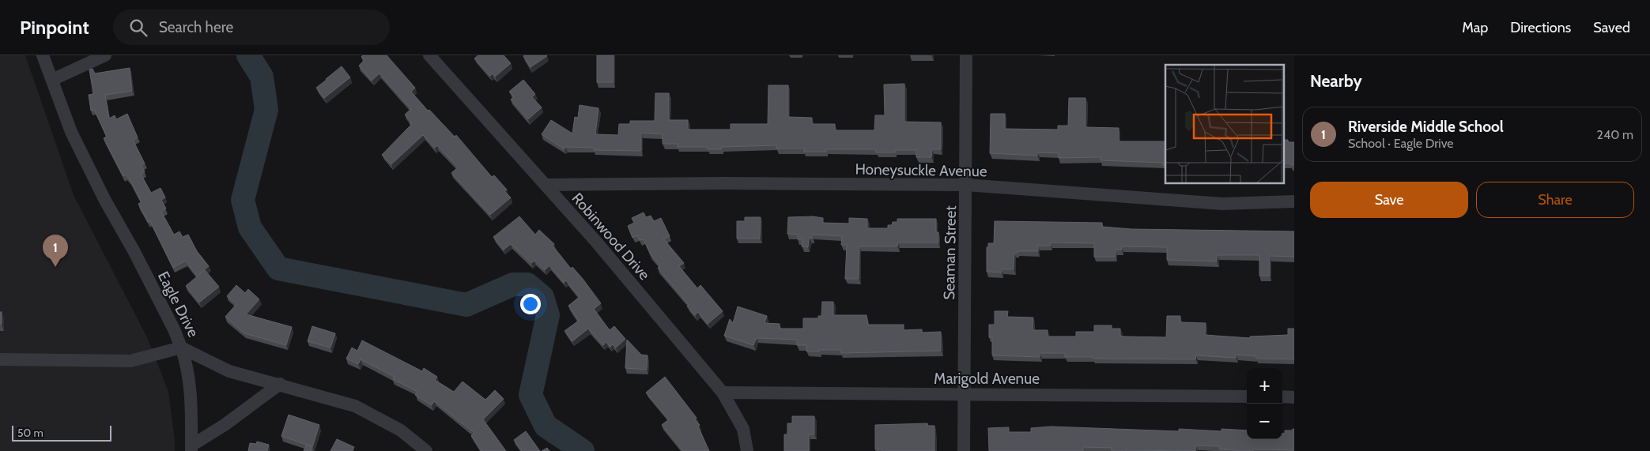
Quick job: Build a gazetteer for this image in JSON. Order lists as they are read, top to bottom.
{
  "streets": {
    "street": [
      "Honeysuckle Avenue",
      "Robinwood Drive",
      "Seaman Street",
      "Eagle Drive",
      "Marigold Avenue"
    ]
  },
  "crossings": [
    ["Honeysuckle Avenue", "Robinwood Drive"],
    ["Honeysuckle Avenue", "Seaman Street"],
    ["Robinwood Drive", "Marigold Avenue"],
    ["Seaman Street", "Marigold Avenue"]
  ],
  "scale_bar": "50 m",
  "page": {
    "header": "Pinpoint",
    "search": "Search here",
    "nav": ["Map", "Directions", "Saved"],
    "heading": "Nearby",
    "list": [
      {
        "mark": "1",
        "name": "Riverside Middle School",
        "note": "School · Eagle Drive",
        "value": "240 m"
      }
    ],
    "buttons": ["Save", "Share"],
    "pins": "1",
    "map_buttons": ["+", "−"],
    "scale": "50 m"
  }
}
